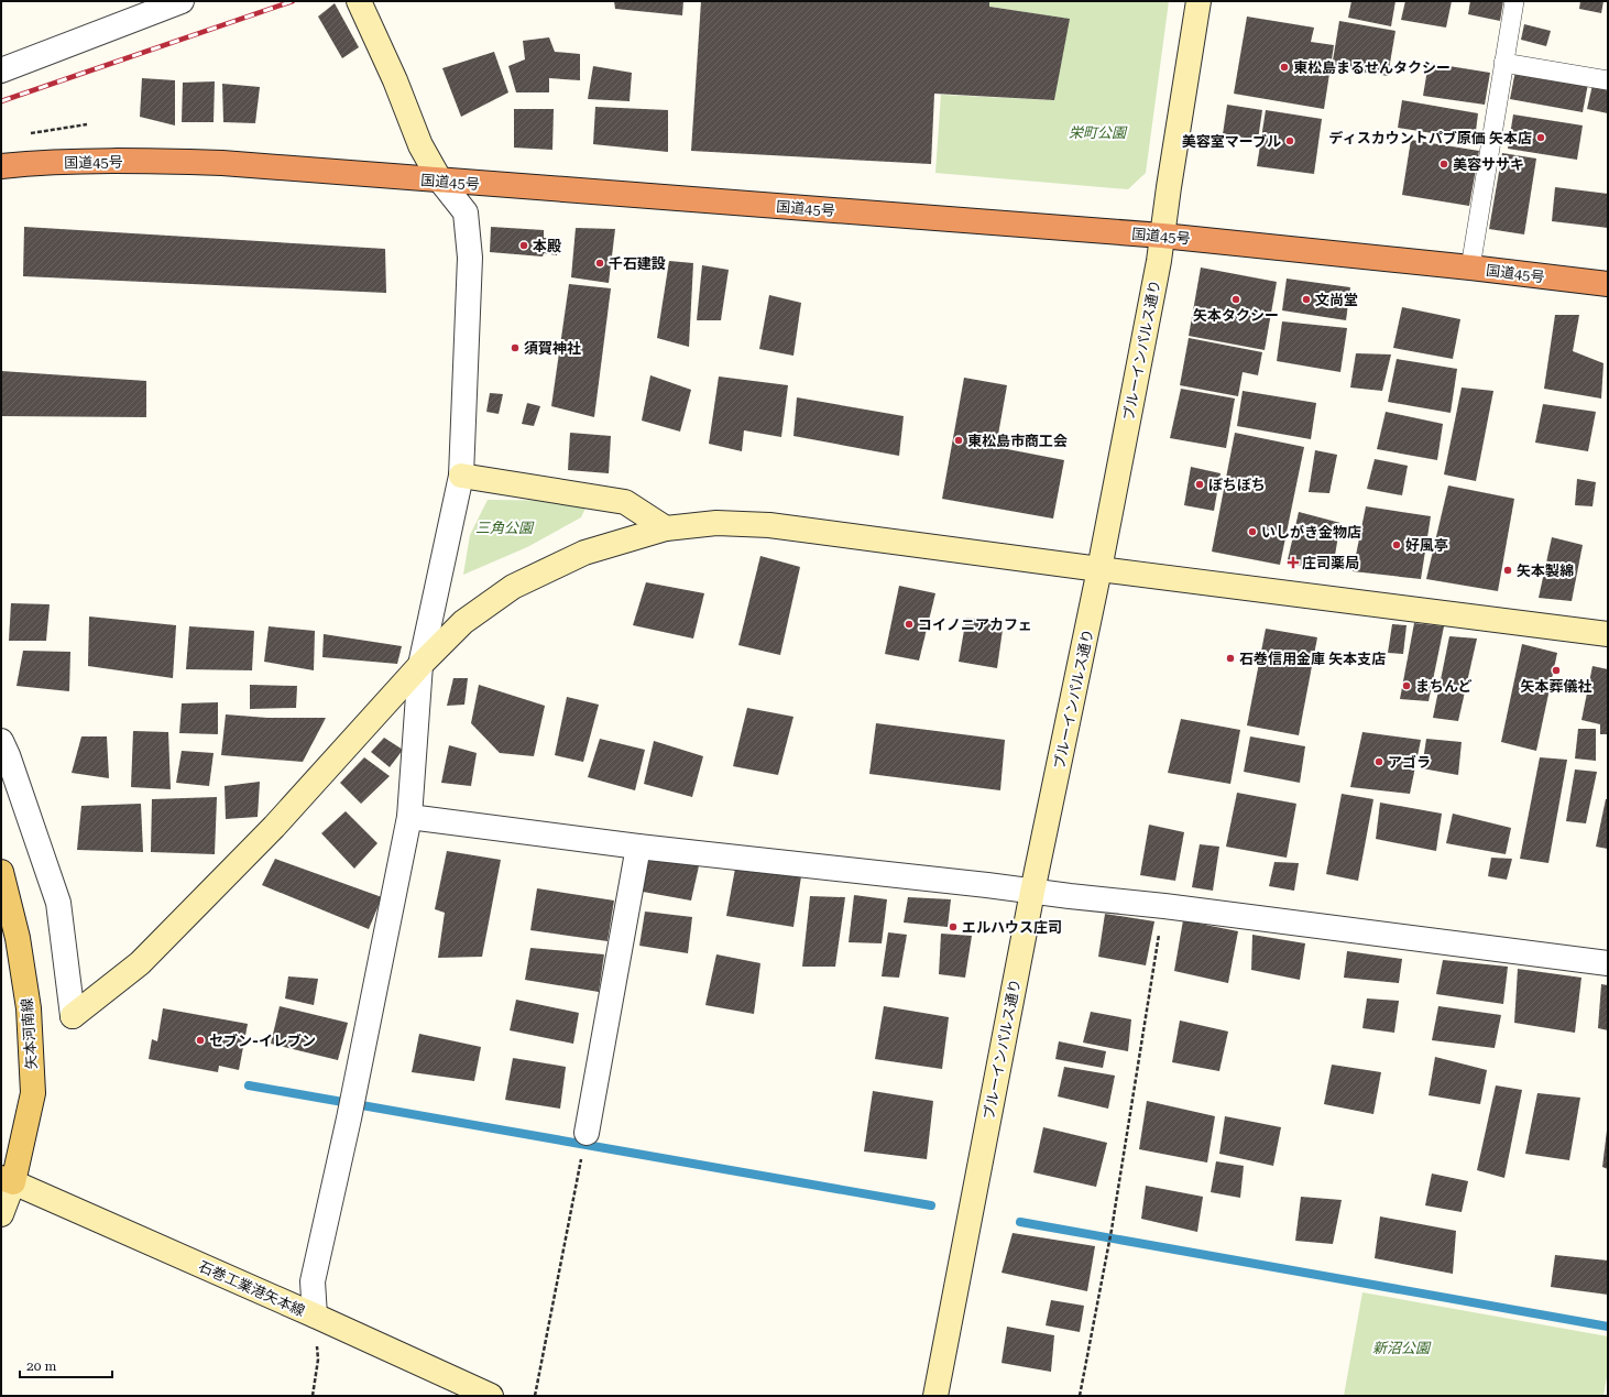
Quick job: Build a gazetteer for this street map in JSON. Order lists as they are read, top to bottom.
{
  "streets": {
    "highway": ["国道45号"],
    "main road": ["矢本河南線"],
    "street": ["ブルーインパルス通り", "石巻工業港矢本線"]
  },
  "crossings": [
    ["国道45号", "ブルーインパルス通り"],
    ["矢本河南線", "石巻工業港矢本線"]
  ],
  "parks": ["栄町公園", "三角公園", "新沼公園"],
  "places": {
    "other": [
      "東松島まるせんタクシー",
      "ディスカウントパブ原価 矢本店",
      "美容室マーブル",
      "美容ササキ",
      "本殿",
      "千石建設",
      "矢本タクシー",
      "文尚堂",
      "須賀神社",
      "東松島市商工会",
      "ぼちぼち",
      "いしがき金物店",
      "好風亭",
      "矢本製綿",
      "コイノニアカフェ",
      "石巻信用金庫 矢本支店",
      "矢本葬儀社",
      "まちんど",
      "アゴラ",
      "エルハウス庄司",
      "セブン-イレブン"
    ],
    "health": ["庄司薬局"]
  },
  "scale_bar": "20 m"
}
